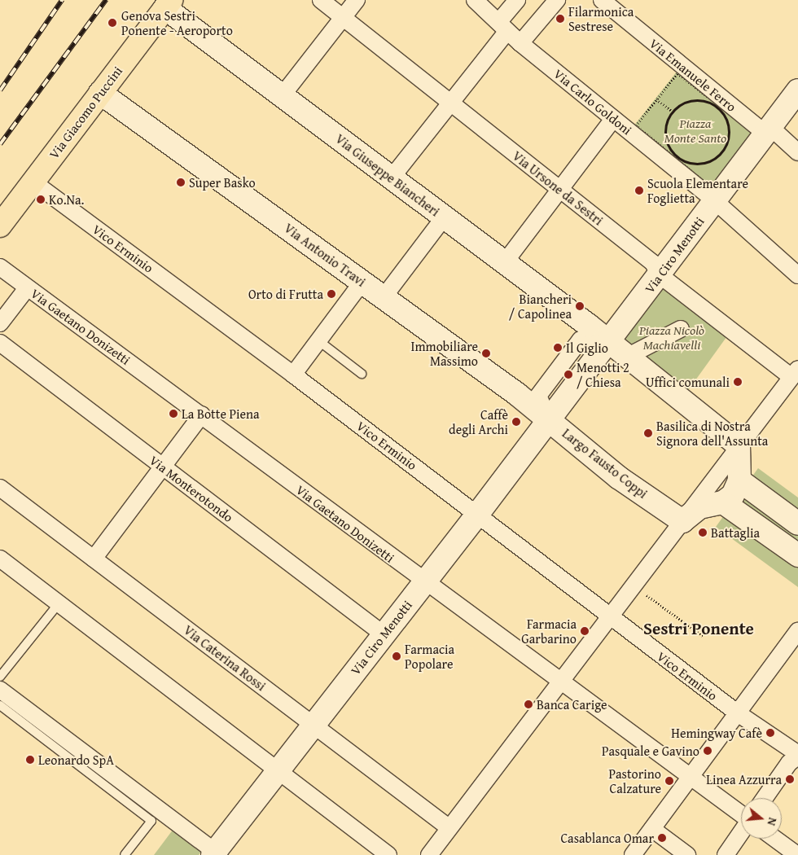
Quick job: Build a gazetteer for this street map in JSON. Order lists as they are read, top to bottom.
{
  "streets": {
    "main road": ["Via Giacomo Puccini"],
    "street": [
      "Via Emanuele Ferro",
      "Via Carlo Goldoni",
      "Via Giuseppe Biancheri",
      "Via Ursone da Sestri",
      "Vico Erminio",
      "Via Antonio Travi",
      "Via Ciro Menotti",
      "Via Gaetano Donizetti",
      "Largo Fausto Coppi",
      "Via Monterotondo",
      "Via Caterina Rossi"
    ]
  },
  "crossings": [
    ["Via Emanuele Ferro", "Via Ciro Menotti"],
    ["Via Carlo Goldoni", "Via Ciro Menotti"],
    ["Via Giacomo Puccini", "Via Giuseppe Biancheri"],
    ["Via Giacomo Puccini", "Vico Erminio"],
    ["Via Giacomo Puccini", "Via Antonio Travi"],
    ["Via Giuseppe Biancheri", "Via Ciro Menotti"],
    ["Via Ursone da Sestri", "Via Ciro Menotti"],
    ["Vico Erminio", "Via Ciro Menotti"],
    ["Via Antonio Travi", "Via Ciro Menotti"],
    ["Via Antonio Travi", "Largo Fausto Coppi"],
    ["Via Ciro Menotti", "Via Gaetano Donizetti"],
    ["Via Ciro Menotti", "Largo Fausto Coppi"],
    ["Via Ciro Menotti", "Via Monterotondo"],
    ["Via Ciro Menotti", "Via Caterina Rossi"]
  ],
  "districts": ["Sestri Ponente"],
  "parks": ["Piazza Monte Santo", "Piazza Nicolò Machiavelli"],
  "places": [
    "Filarmonica Sestrese",
    "Genova Sestri Ponente - Aeroporto",
    "Super Basko",
    "Scuola Elementare Foglietta",
    "Ko.Na.",
    "Orto di Frutta",
    "Biancheri / Capolinea",
    "Il Giglio",
    "Immobiliare Massimo",
    "Menotti 2 / Chiesa",
    "Uffici comunali",
    "La Botte Piena",
    "Caffè degli Archi",
    "Basilica di Nostra Signora dell'Assunta",
    "Battaglia",
    "Farmacia Garbarino",
    "Farmacia Popolare",
    "Banca Carige",
    "Hemingway Cafè",
    "Pasquale e Gavino",
    "Leonardo SpA",
    "Linea Azzurra",
    "Pastorino Calzature",
    "Casablanca Omar"
  ],
  "north": "right"
}
